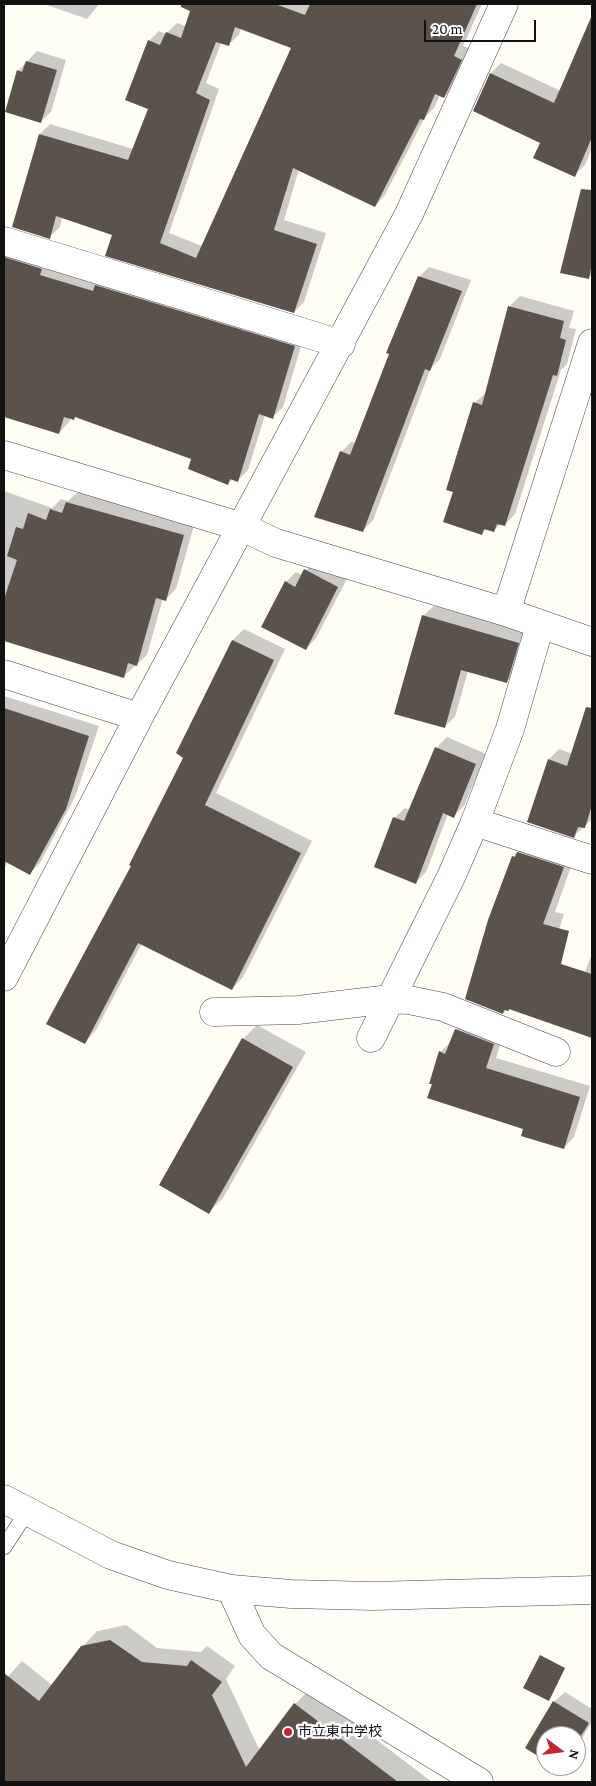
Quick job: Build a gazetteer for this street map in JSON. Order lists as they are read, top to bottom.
{
  "places": ["市立東中学校"],
  "scale_bar": "20 m",
  "north": "right"
}
